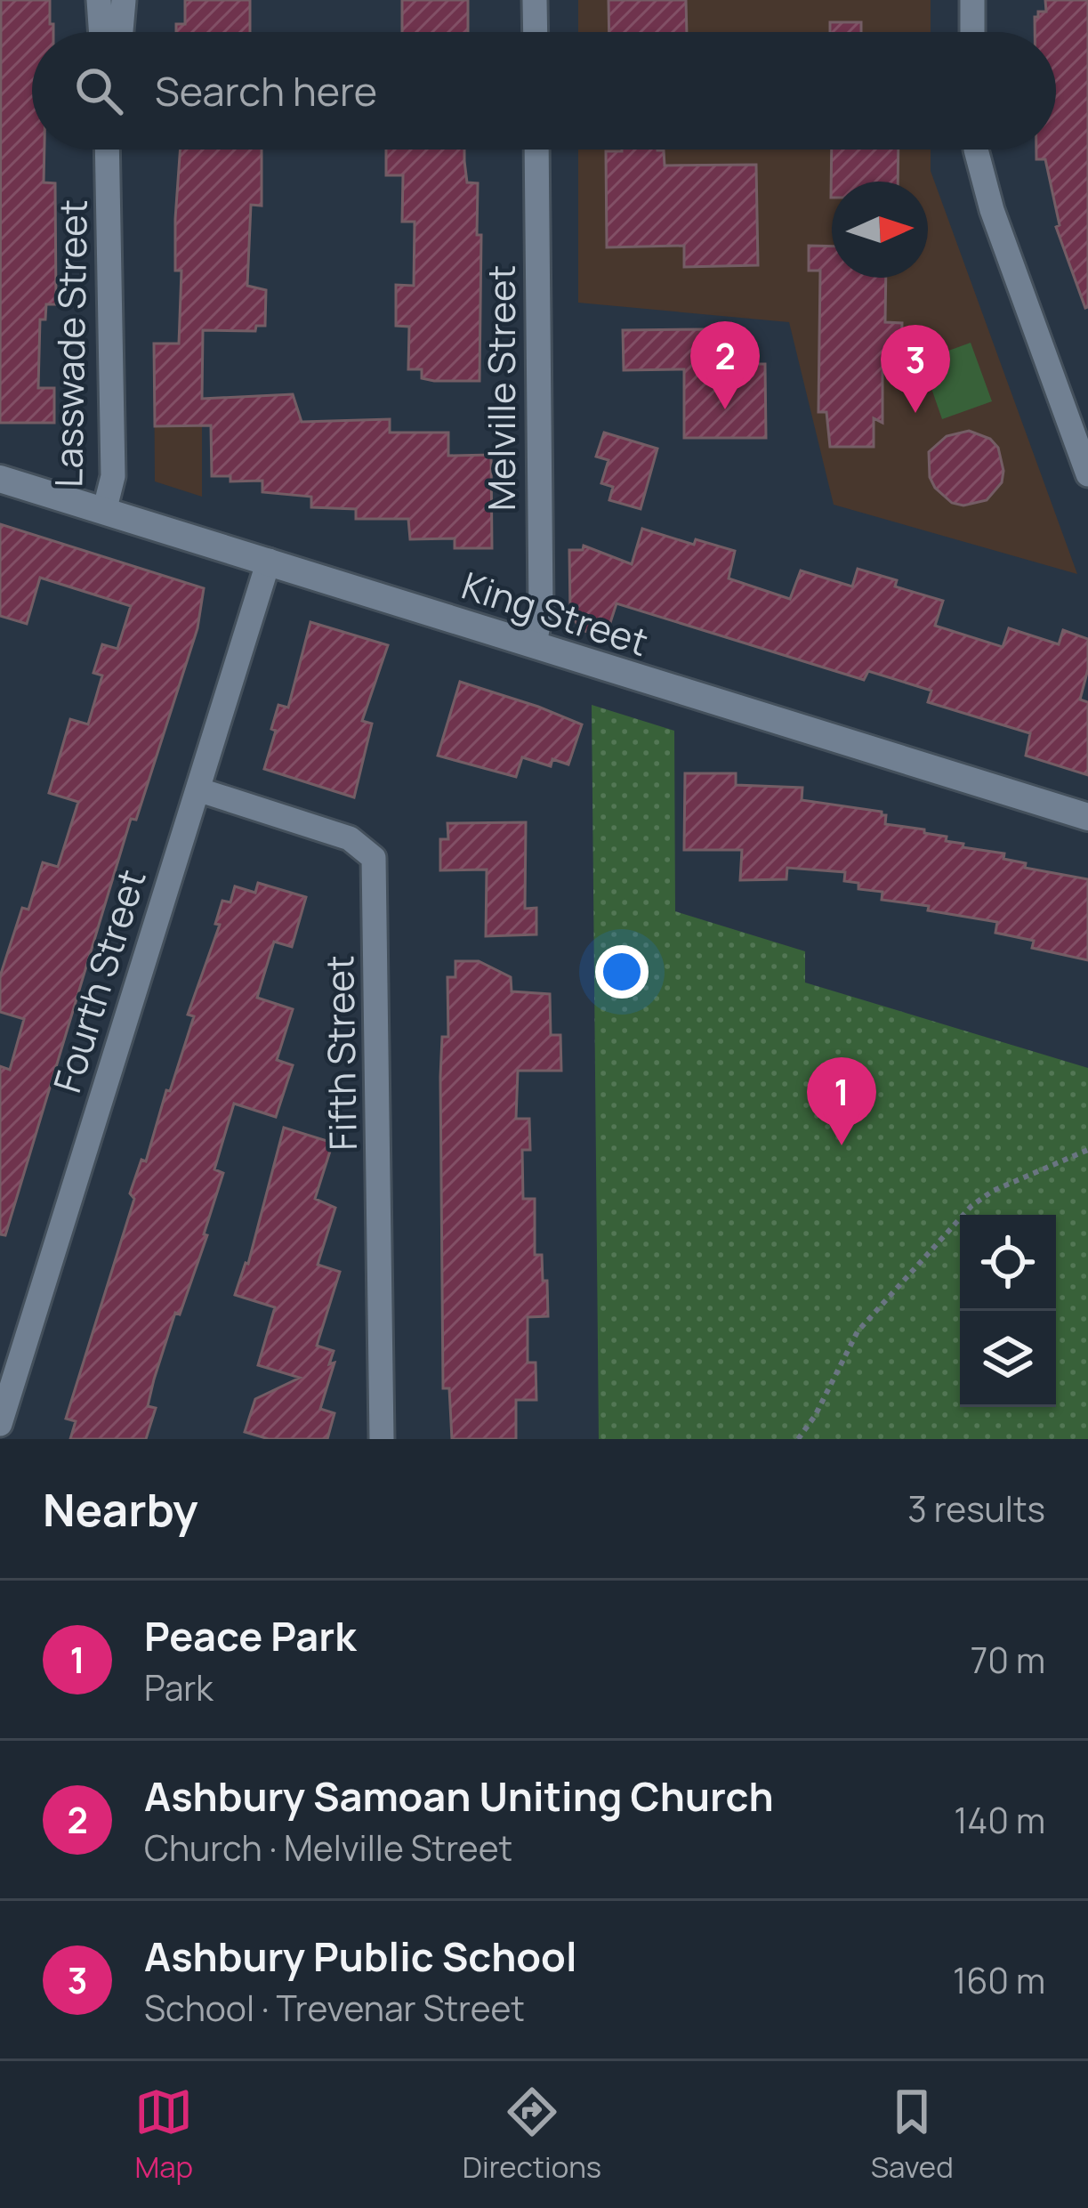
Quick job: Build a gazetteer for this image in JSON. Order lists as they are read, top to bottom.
{
  "streets": {
    "main road": ["King Street"],
    "street": [
      "Lasswade Street",
      "Melville Street",
      "Fourth Street",
      "Fifth Street"
    ]
  },
  "crossings": [
    ["Lasswade Street", "King Street"],
    ["Melville Street", "King Street"],
    ["King Street", "Fourth Street"],
    ["Fourth Street", "Fifth Street"]
  ],
  "north": "right",
  "page": {
    "search": "Search here",
    "pins": ["2", "3", "1"],
    "heading": ["Nearby", "3 results"],
    "list": [
      {
        "mark": "1",
        "name": "Peace Park",
        "note": "Park",
        "value": "70 m"
      },
      {
        "mark": "2",
        "name": "Ashbury Samoan Uniting Church",
        "note": "Church · Melville Street",
        "value": "140 m"
      },
      {
        "mark": "3",
        "name": "Ashbury Public School",
        "note": "School · Trevenar Street",
        "value": "160 m"
      }
    ],
    "nav": ["Map", "Directions", "Saved"]
  }
}
